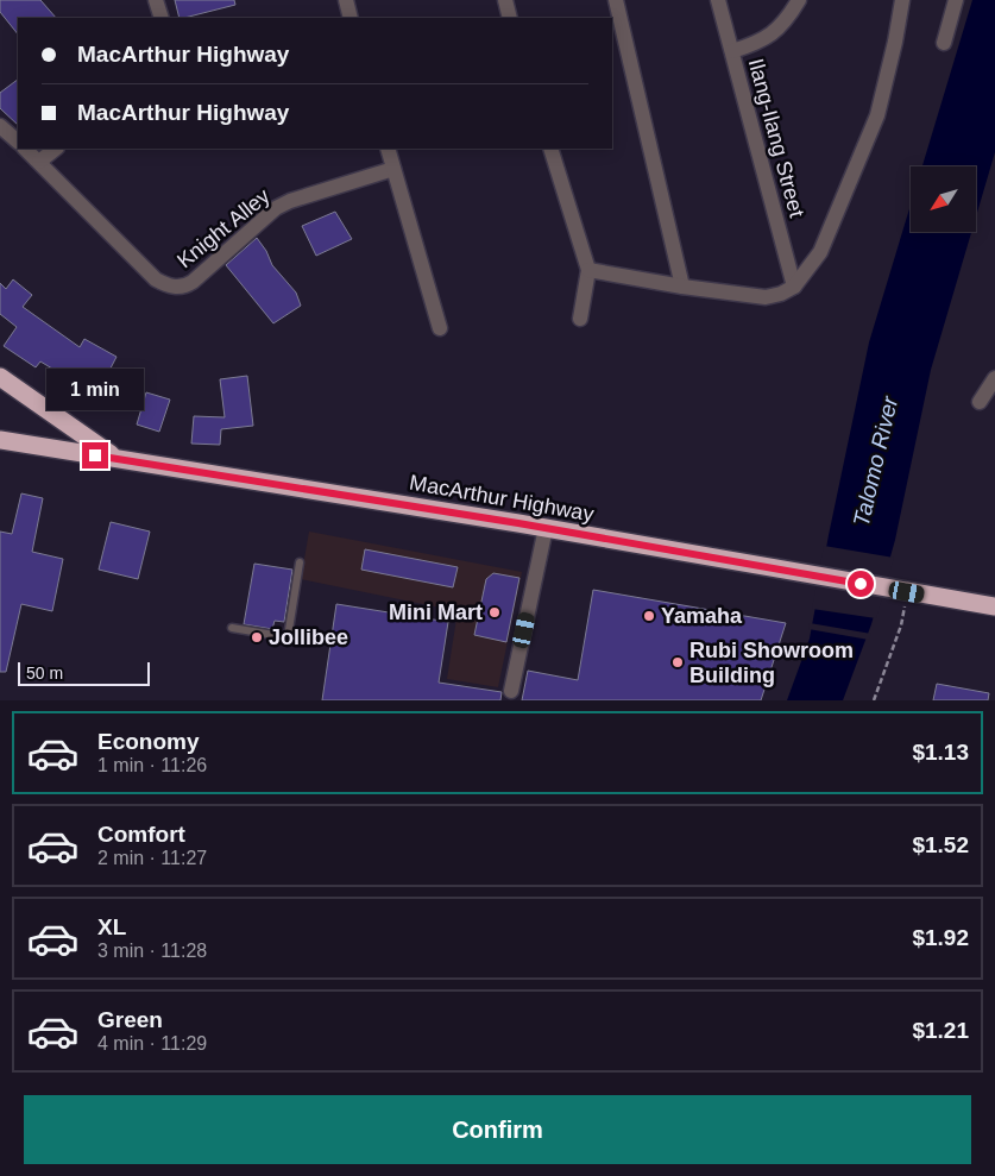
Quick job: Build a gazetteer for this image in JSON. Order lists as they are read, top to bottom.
{
  "streets": {
    "highway": ["MacArthur Highway"],
    "street": ["Ilang-Ilang Street", "Knight Alley"]
  },
  "water": ["Talomo River"],
  "places": [
    "Mini Mart",
    "Yamaha",
    "Jollibee",
    "Rubi Showroom Building"
  ],
  "scale_bar": "50 m",
  "north": "bottom left",
  "page": {
    "banner": ["MacArthur Highway", "MacArthur Highway"],
    "bubble": "1 min",
    "scale": "50 m",
    "list": [
      {
        "name": "Economy",
        "note": "1 min · 11:26",
        "value": "$1.13"
      },
      {
        "name": "Comfort",
        "note": "2 min · 11:27",
        "value": "$1.52"
      },
      {
        "name": "XL",
        "note": "3 min · 11:28",
        "value": "$1.92"
      },
      {
        "name": "Green",
        "note": "4 min · 11:29",
        "value": "$1.21"
      }
    ],
    "buttons": "Confirm"
  }
}
